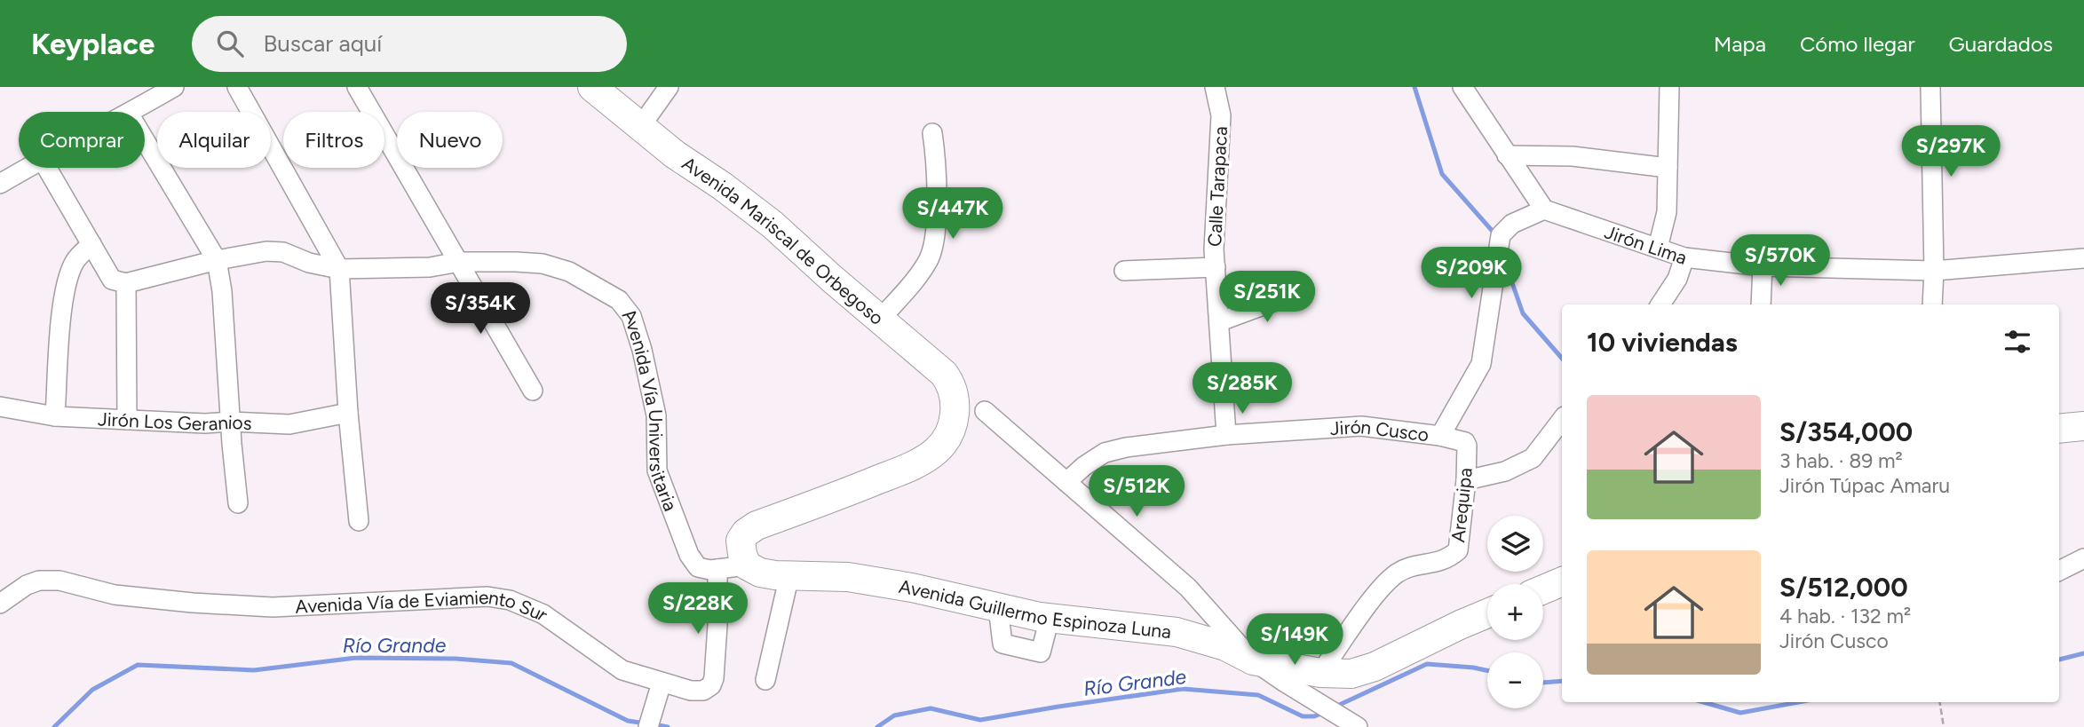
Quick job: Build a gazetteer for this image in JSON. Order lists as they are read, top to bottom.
{
  "streets": {
    "highway": ["Avenida Mariscal de Orbegoso", "Avenida Guillermo Espinoza Luna"],
    "street": [
      "Calle Tarapaca",
      "Jirón Lima",
      "Avenida Vía Universitaria",
      "Jirón Los Geranios",
      "Jirón Cusco",
      "Arequipa",
      "Avenida Vía de Eviamiento Sur"
    ]
  },
  "crossings": [
    ["Calle Tarapaca", "Jirón Cusco"],
    ["Avenida Mariscal de Orbegoso", "Avenida Vía Universitaria"],
    ["Avenida Mariscal de Orbegoso", "Avenida Guillermo Espinoza Luna"],
    ["Jirón Lima", "Jirón Cusco"],
    ["Avenida Vía Universitaria", "Avenida Guillermo Espinoza Luna"],
    ["Avenida Vía Universitaria", "Avenida Vía de Eviamiento Sur"],
    ["Jirón Cusco", "Arequipa"],
    ["Arequipa", "Avenida Guillermo Espinoza Luna"]
  ],
  "water": ["Río Grande"],
  "page": {
    "header": "Keyplace",
    "search": "Buscar aquí",
    "nav": ["Mapa", "Cómo llegar", "Guardados"],
    "chip": [
      "Comprar",
      "Alquilar",
      "Filtros",
      "Nuevo"
    ],
    "price": [
      "S/297K",
      "S/447K",
      "S/570K",
      "S/209K",
      "S/251K",
      "S/354K",
      "S/285K",
      "S/512K",
      "S/228K",
      "S/149K"
    ],
    "heading": "10 viviendas",
    "list": [
      {
        "name": "S/354,000",
        "note": "3 hab. · 89 m² · Jirón Túpac Amaru"
      },
      {
        "name": "S/512,000",
        "note": "4 hab. · 132 m² · Jirón Cusco"
      }
    ],
    "map_buttons": ["+", "−"]
  }
}
